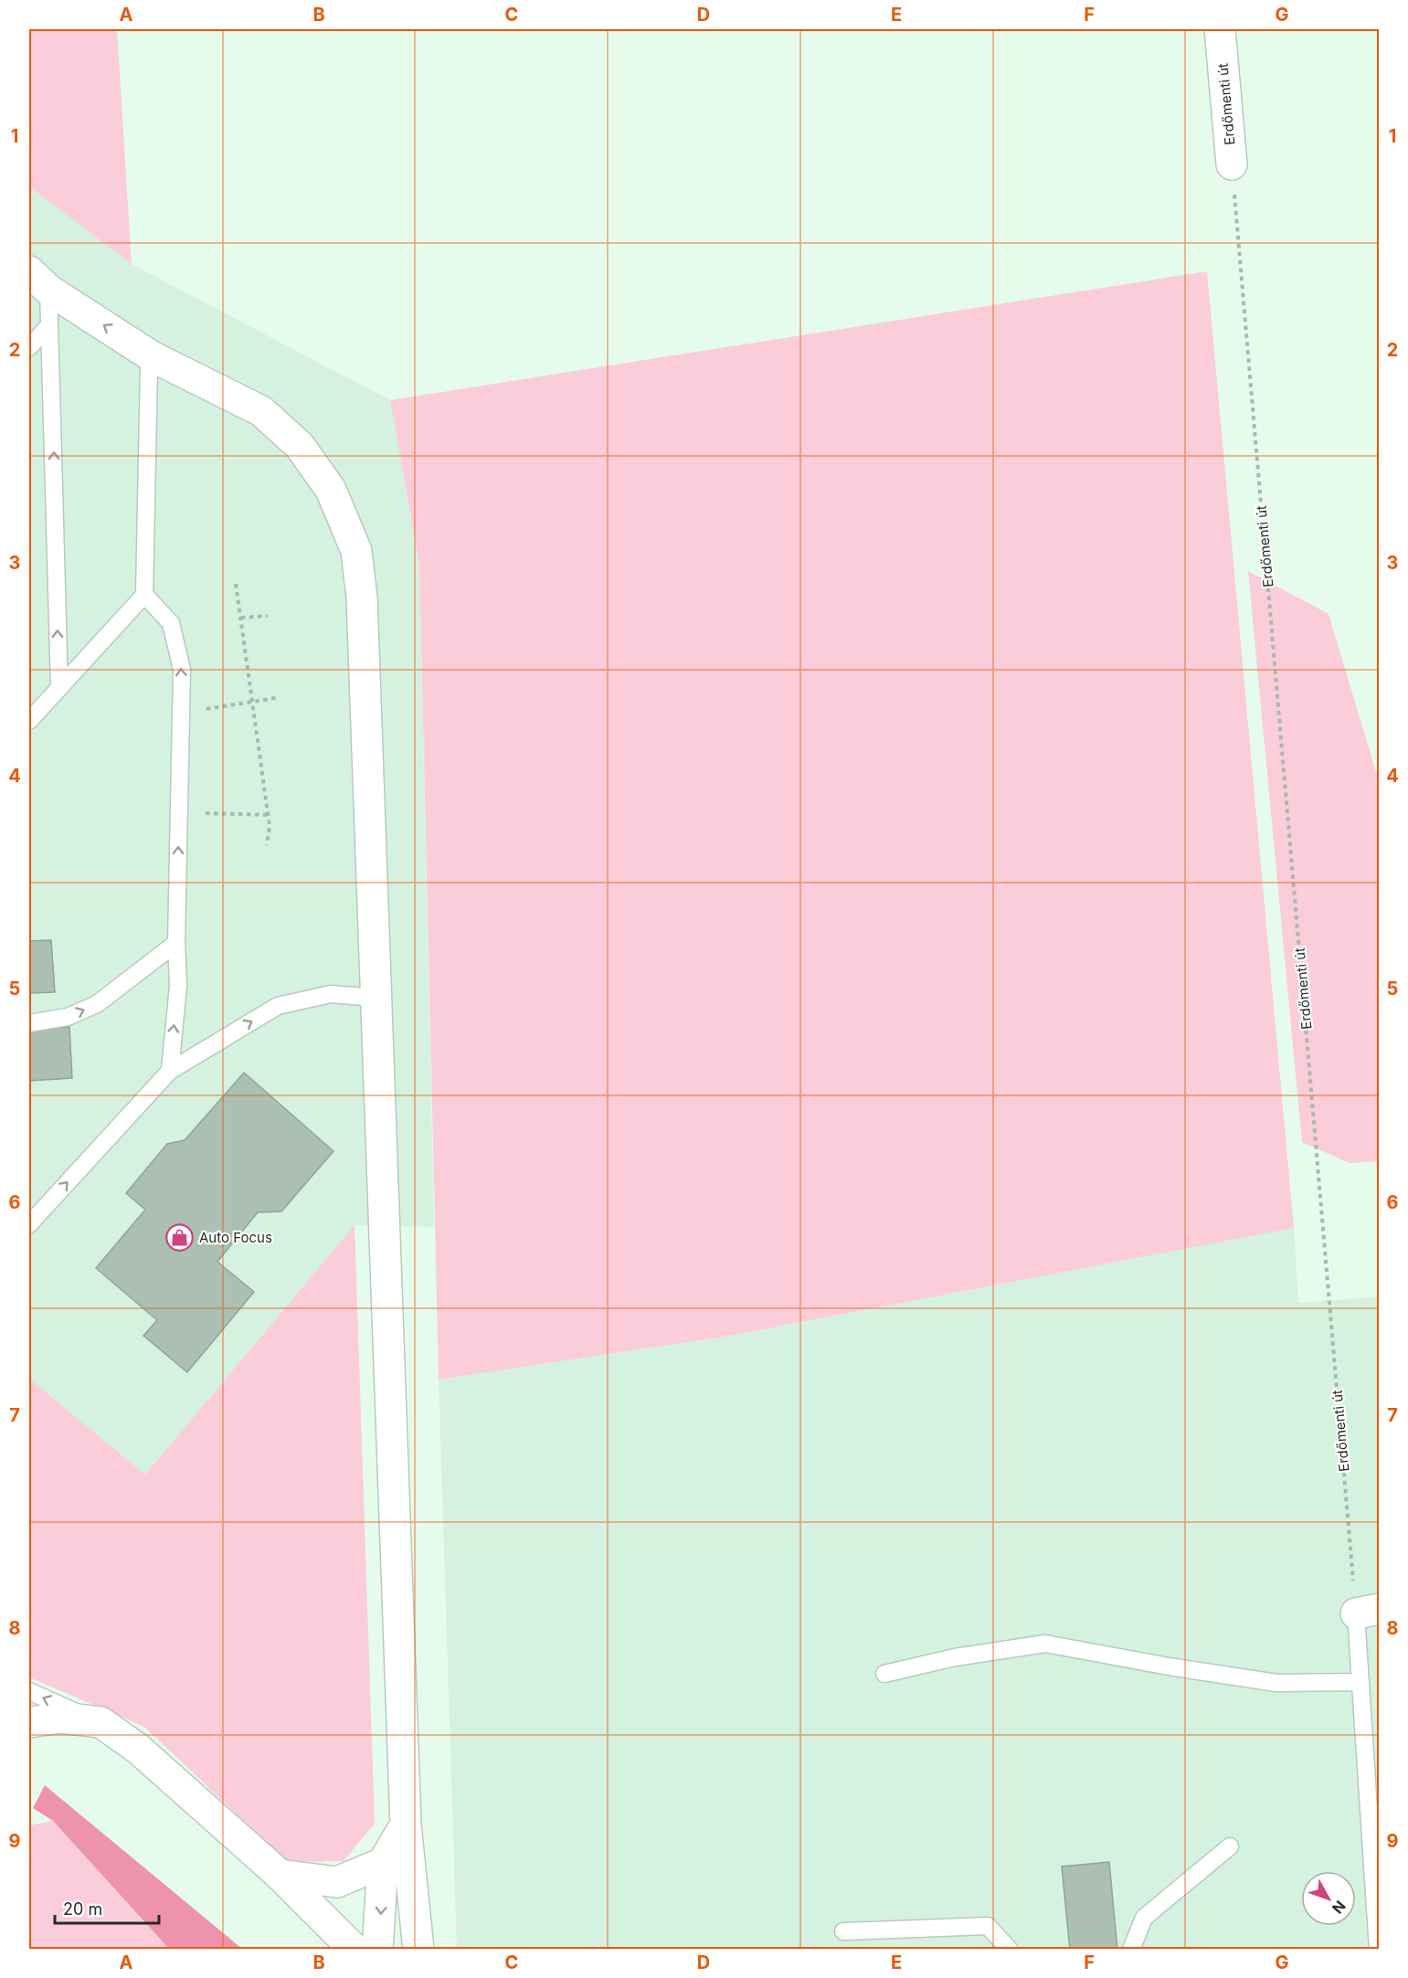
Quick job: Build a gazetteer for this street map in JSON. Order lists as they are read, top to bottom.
{
  "streets": {
    "main road": ["Erdőmenti út"]
  },
  "places": {
    "shop": ["Auto Focus"]
  },
  "scale_bar": "20 m",
  "north": "bottom right",
  "grid": {
    "columns": [
      "A",
      "B",
      "C",
      "D",
      "E",
      "F",
      "G"
    ],
    "rows": [
      "1",
      "2",
      "3",
      "4",
      "5",
      "6",
      "7",
      "8",
      "9"
    ]
  }
}
